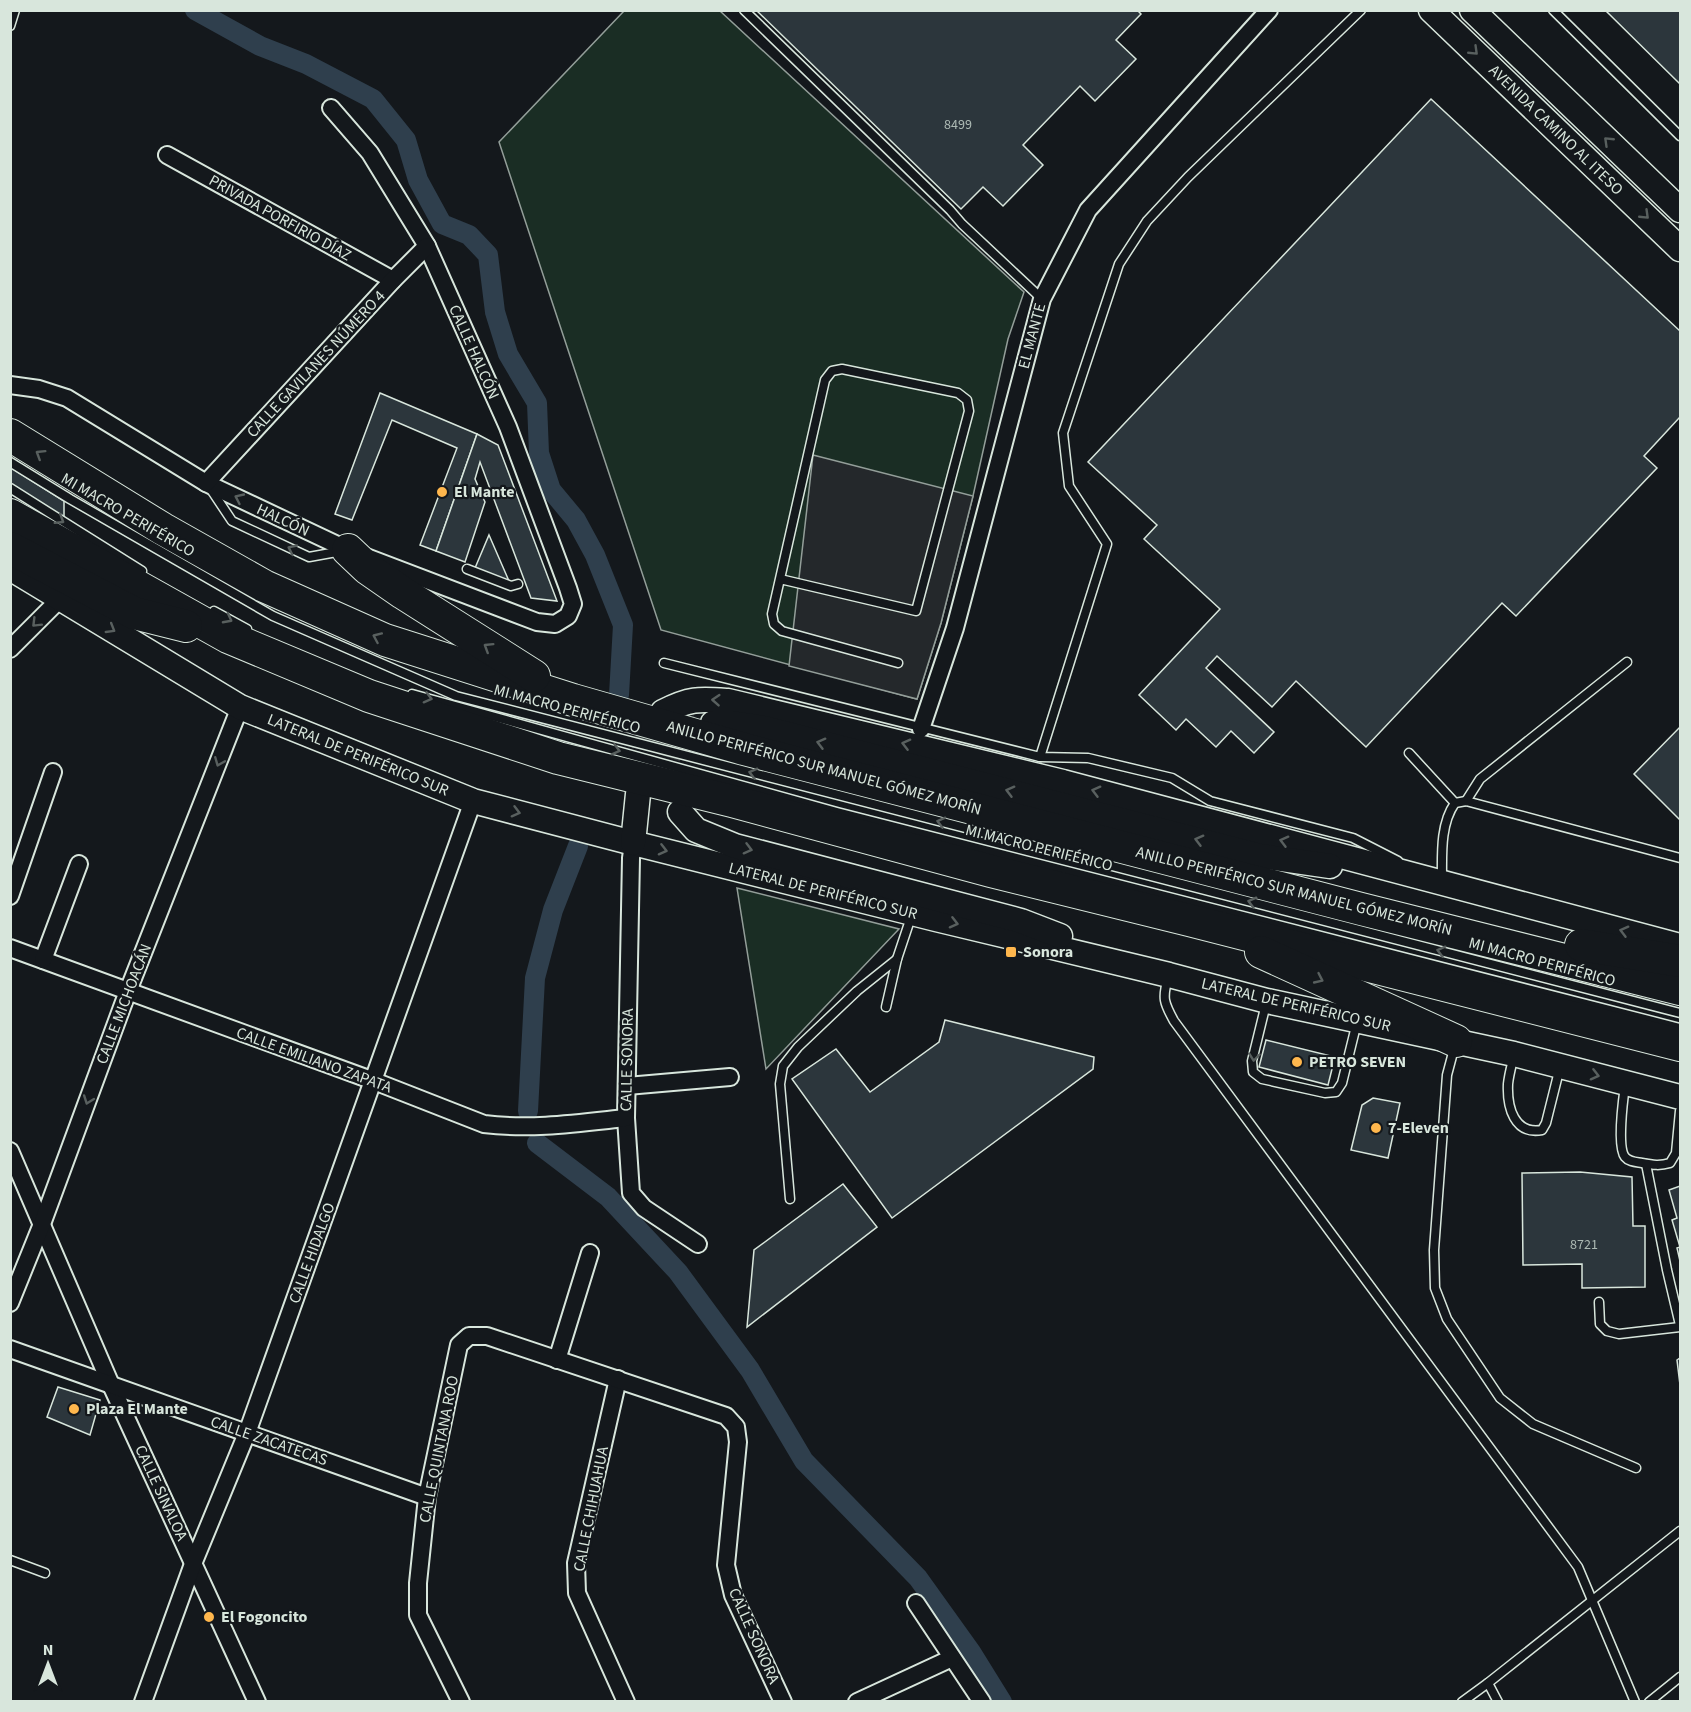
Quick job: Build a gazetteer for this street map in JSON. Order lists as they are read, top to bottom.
{
  "streets": {
    "highway": ["ANILLO PERIFÉRICO SUR MANUEL GÓMEZ MORÍN"],
    "street": [
      "AVENIDA CAMINO AL ITESO",
      "PRIVADA PORFIRIO DÍAZ",
      "EL MANTE",
      "CALLE HALCÓN",
      "CALLE GAVILANES NÚMERO 4",
      "HALCÓN",
      "LATERAL DE PERIFÉRICO SUR",
      "CALLE MICHOACÁN",
      "CALLE EMILIANO ZAPATA",
      "CALLE SONORA",
      "CALLE HIDALGO",
      "CALLE ZACATECAS",
      "CALLE QUINTANA ROO",
      "CALLE SINALOA",
      "CALLE CHIHUAHUA"
    ],
    "lane": ["MI MACRO PERIFÉRICO"]
  },
  "crossings": [
    ["PRIVADA PORFIRIO DÍAZ", "CALLE GAVILANES NÚMERO 4"],
    ["CALLE HALCÓN", "CALLE GAVILANES NÚMERO 4"],
    ["CALLE HALCÓN", "HALCÓN"],
    ["CALLE GAVILANES NÚMERO 4", "HALCÓN"],
    ["LATERAL DE PERIFÉRICO SUR", "CALLE MICHOACÁN"],
    ["LATERAL DE PERIFÉRICO SUR", "CALLE SONORA"],
    ["LATERAL DE PERIFÉRICO SUR", "CALLE HIDALGO"],
    ["CALLE MICHOACÁN", "CALLE EMILIANO ZAPATA"],
    ["CALLE MICHOACÁN", "CALLE SINALOA"],
    ["CALLE EMILIANO ZAPATA", "CALLE SONORA"],
    ["CALLE EMILIANO ZAPATA", "CALLE HIDALGO"],
    ["CALLE SONORA", "CALLE CHIHUAHUA"],
    ["CALLE HIDALGO", "CALLE ZACATECAS"],
    ["CALLE HIDALGO", "CALLE SINALOA"],
    ["CALLE ZACATECAS", "CALLE QUINTANA ROO"],
    ["CALLE ZACATECAS", "CALLE SINALOA"]
  ],
  "places": {
    "other": [
      "El Mante",
      "PETRO SEVEN",
      "7-Eleven",
      "Plaza El Mante",
      "El Fogoncito"
    ],
    "transit": ["Sonora"]
  },
  "house_numbers": ["8499", "8721"],
  "north": "top"
}
